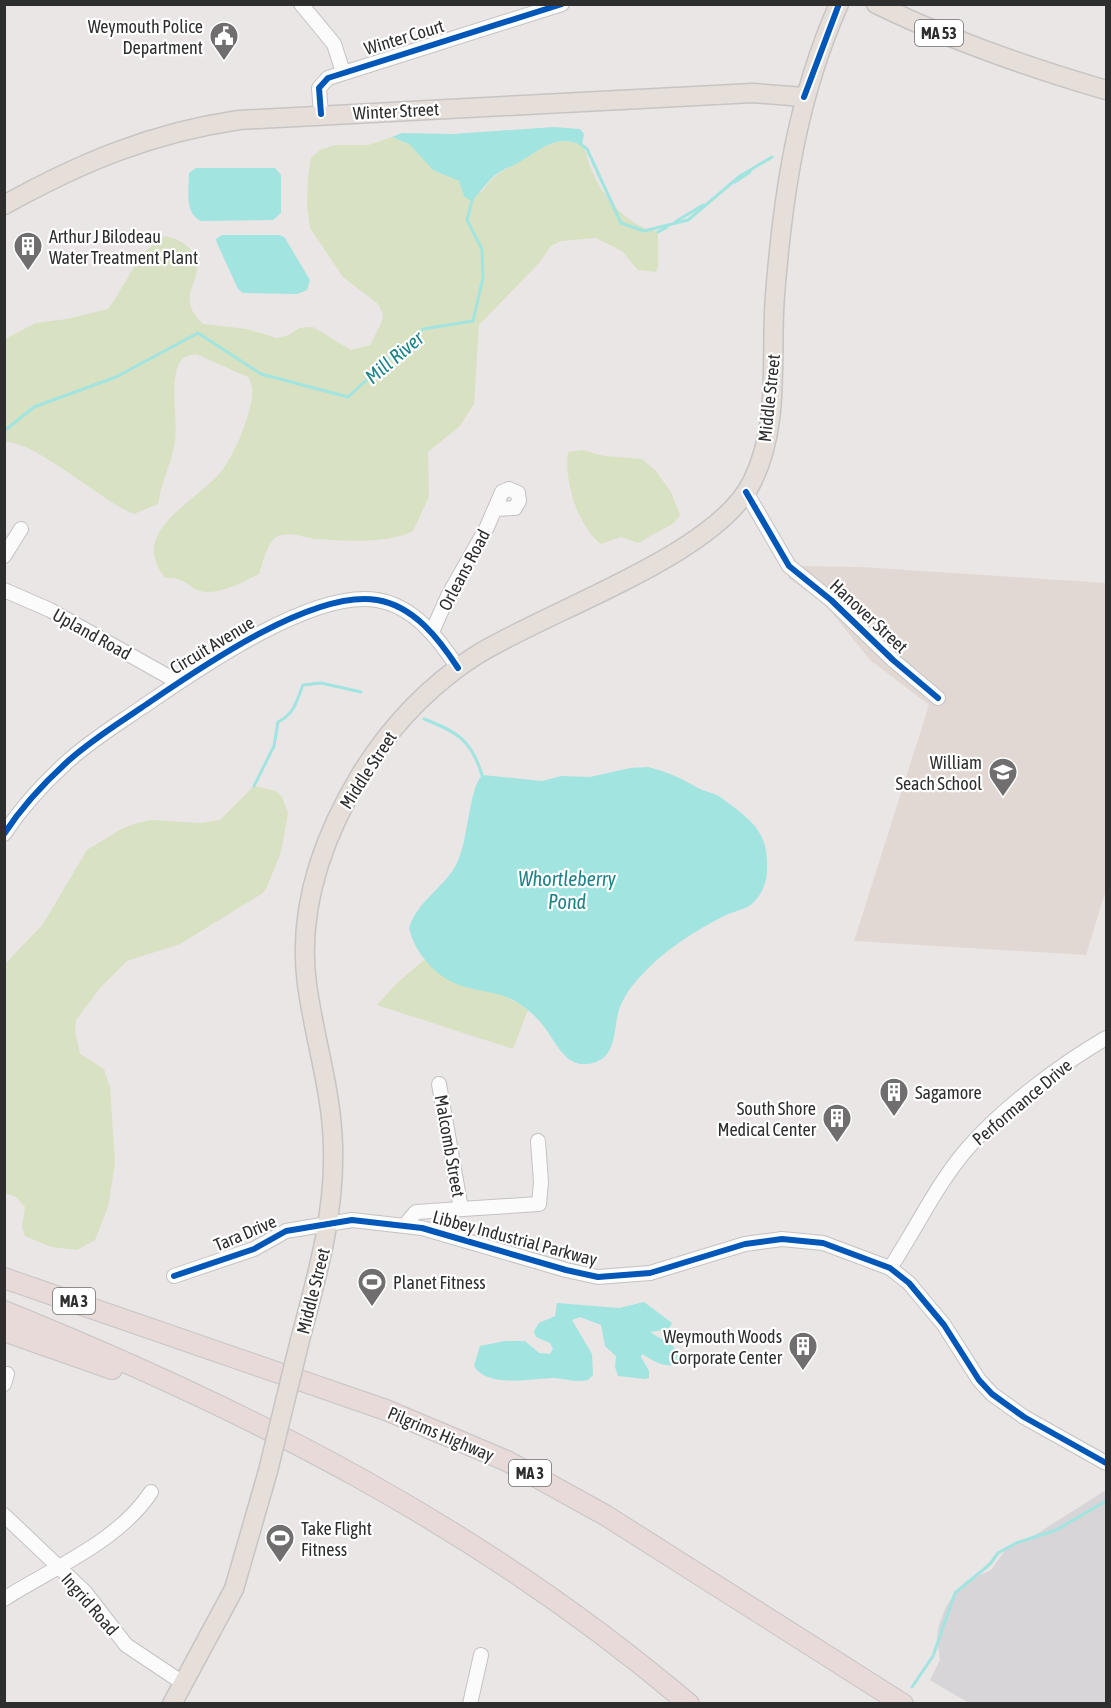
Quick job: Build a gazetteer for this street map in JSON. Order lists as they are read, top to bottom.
{
  "streets": {
    "highway": ["MA 3", "Pilgrims Highway"],
    "main road": ["MA 53", "Winter Street", "Middle Street"],
    "street": [
      "Winter Court",
      "Orleans Road",
      "Hanover Street",
      "Upland Road",
      "Circuit Avenue",
      "Performance Drive",
      "Malcomb Street",
      "Tara Drive",
      "Libbey Industrial Parkway",
      "Ingrid Road"
    ]
  },
  "crossings": [
    ["Winter Court", "Winter Street"],
    ["Winter Street", "Middle Street"],
    ["Middle Street", "Hanover Street"],
    ["Middle Street", "Circuit Avenue"],
    ["Middle Street", "Tara Drive"],
    ["Middle Street", "Libbey Industrial Parkway"],
    ["Middle Street", "Ingrid Road"],
    ["Orleans Road", "Circuit Avenue"],
    ["Upland Road", "Circuit Avenue"],
    ["Performance Drive", "Libbey Industrial Parkway"],
    ["Tara Drive", "Libbey Industrial Parkway"]
  ],
  "water": ["Mill River", "Whortleberry Pond"],
  "places": {
    "public building": ["Weymouth Police Department"],
    "building": [
      "Arthur J Bilodeau Water Treatment Plant",
      "Sagamore",
      "South Shore Medical Center",
      "Weymouth Woods Corporate Center"
    ],
    "school or university": ["William Seach School"],
    "sports": ["Planet Fitness", "Take Flight Fitness"]
  }
}
